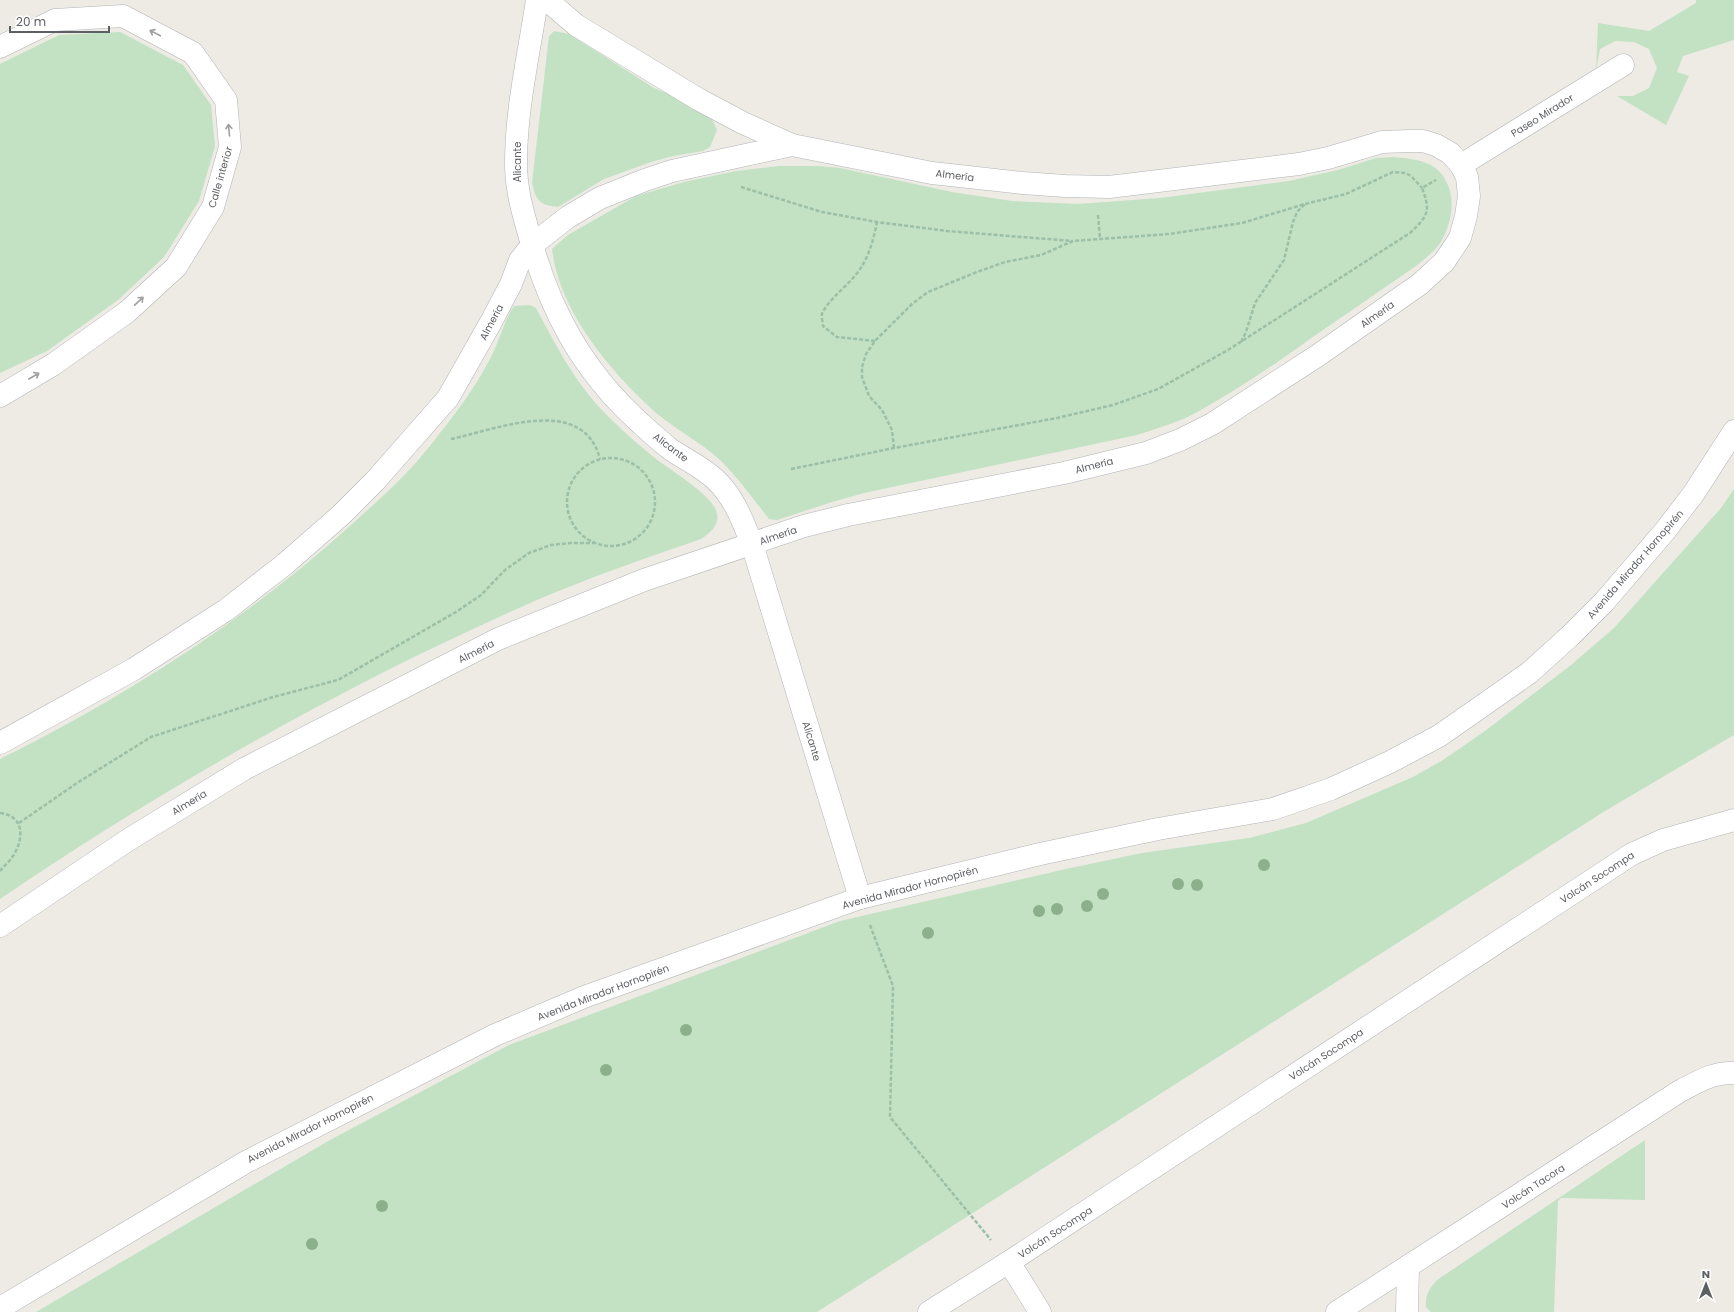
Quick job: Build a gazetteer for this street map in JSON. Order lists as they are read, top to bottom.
{
  "streets": {
    "street": [
      "Paseo Mirador",
      "Alicante",
      "Almería",
      "Calle interior",
      "Avenida Mirador Hornopirén",
      "Volcán Socompa",
      "Volcán Tacora"
    ]
  },
  "crossings": [
    ["Paseo Mirador", "Almería"],
    ["Alicante", "Almería"],
    ["Alicante", "Avenida Mirador Hornopirén"]
  ],
  "scale_bar": "20 m",
  "north": "top"
}
